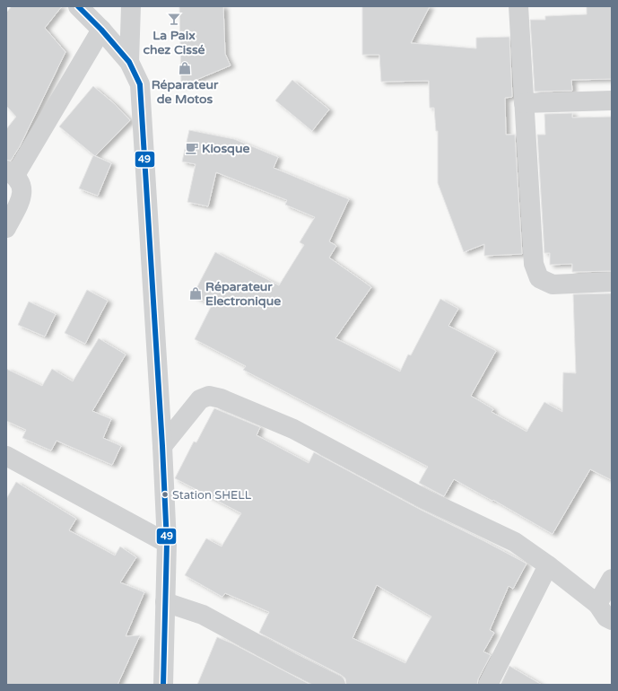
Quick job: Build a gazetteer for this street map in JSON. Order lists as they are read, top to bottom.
{
  "places": {
    "bar": ["La Paix chez Cissé"],
    "shop": ["Réparateur de Motos", "Réparateur Electronique"],
    "cafe": ["Kiosque"],
    "other": ["Station SHELL"]
  },
  "lines": ["transit line 49"]
}
